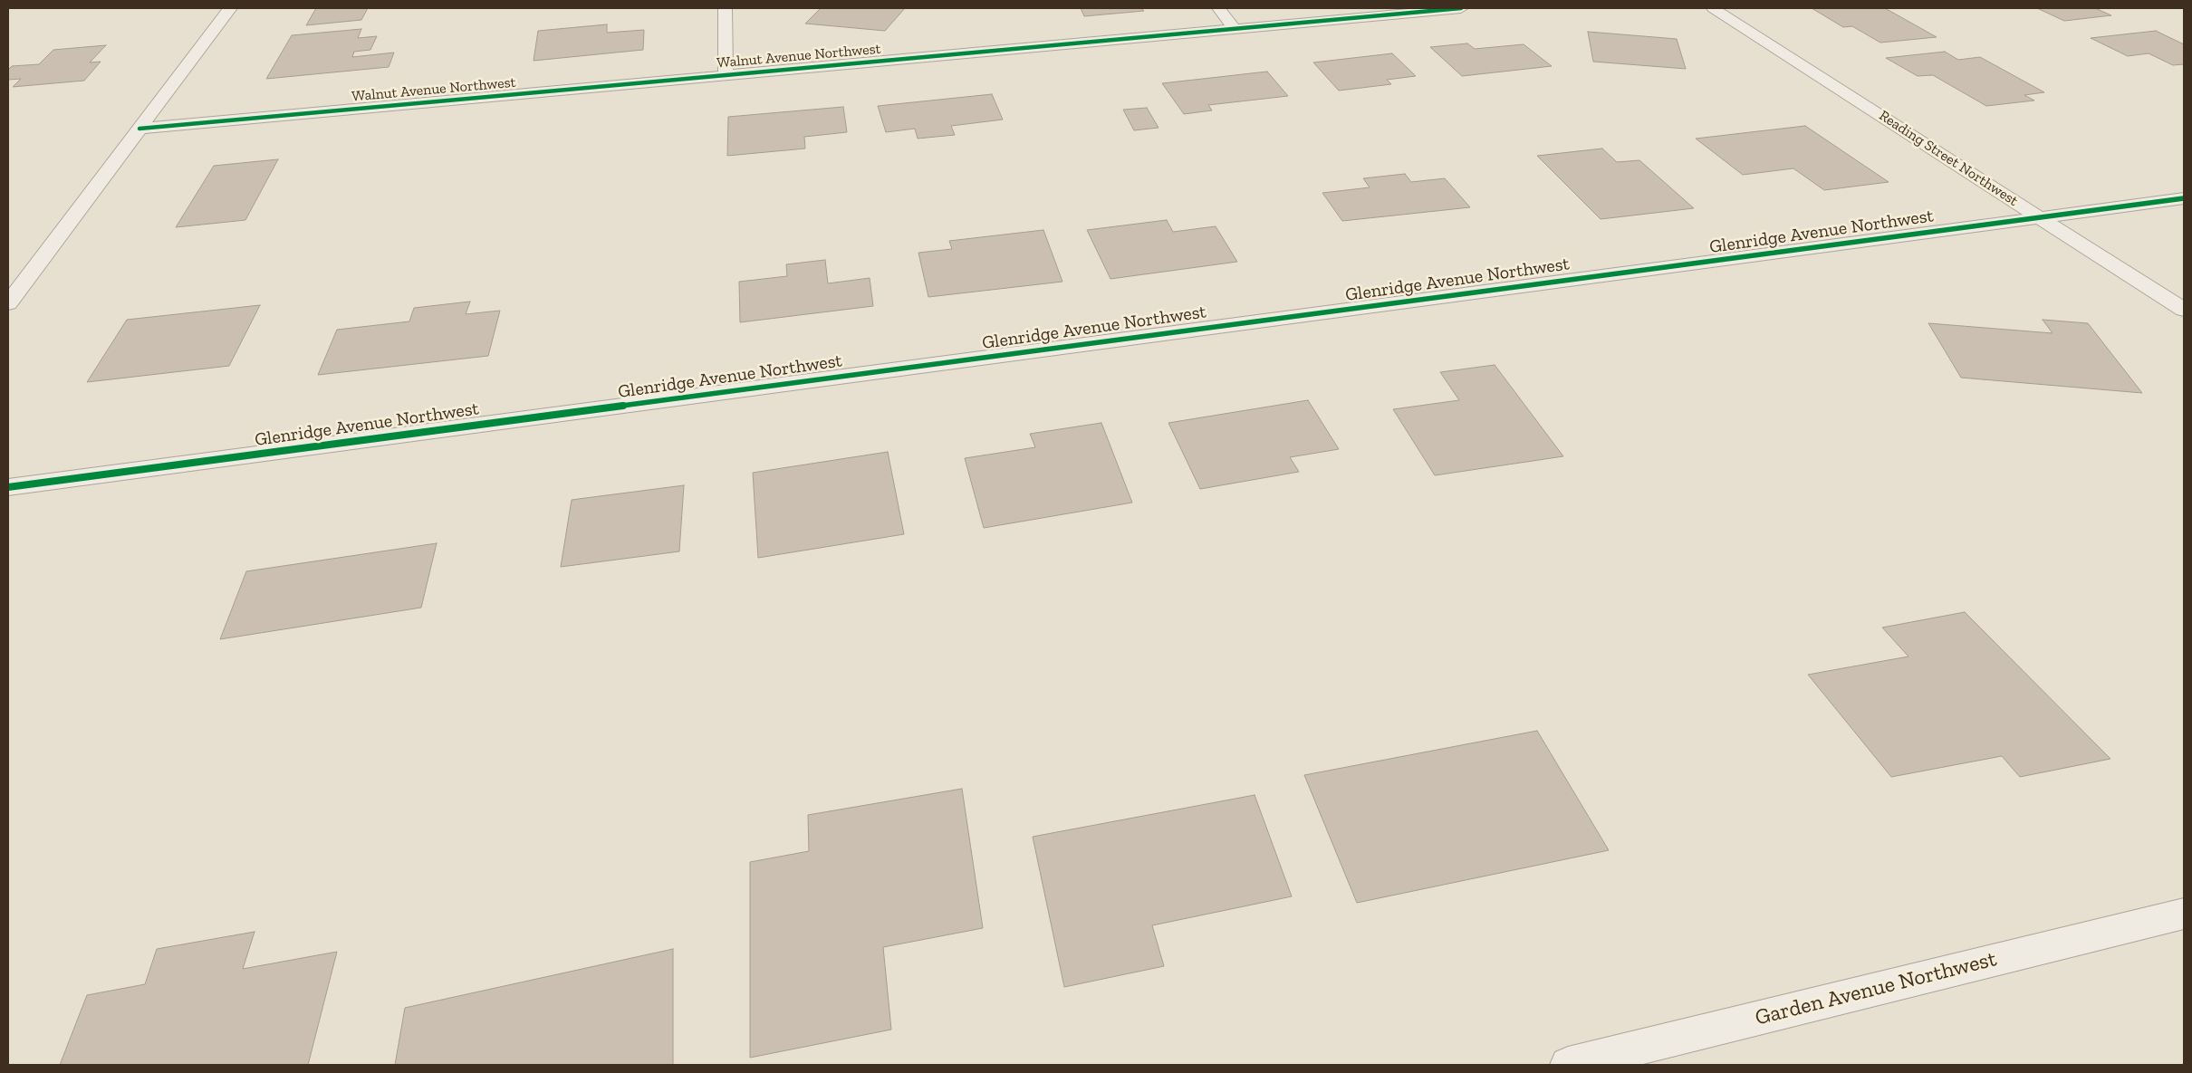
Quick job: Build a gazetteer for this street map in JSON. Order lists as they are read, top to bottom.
{
  "streets": {
    "street": [
      "Walnut Avenue Northwest",
      "Reading Street Northwest",
      "Glenridge Avenue Northwest",
      "Garden Avenue Northwest"
    ]
  },
  "crossings": [
    ["Reading Street Northwest", "Glenridge Avenue Northwest"]
  ]
}
